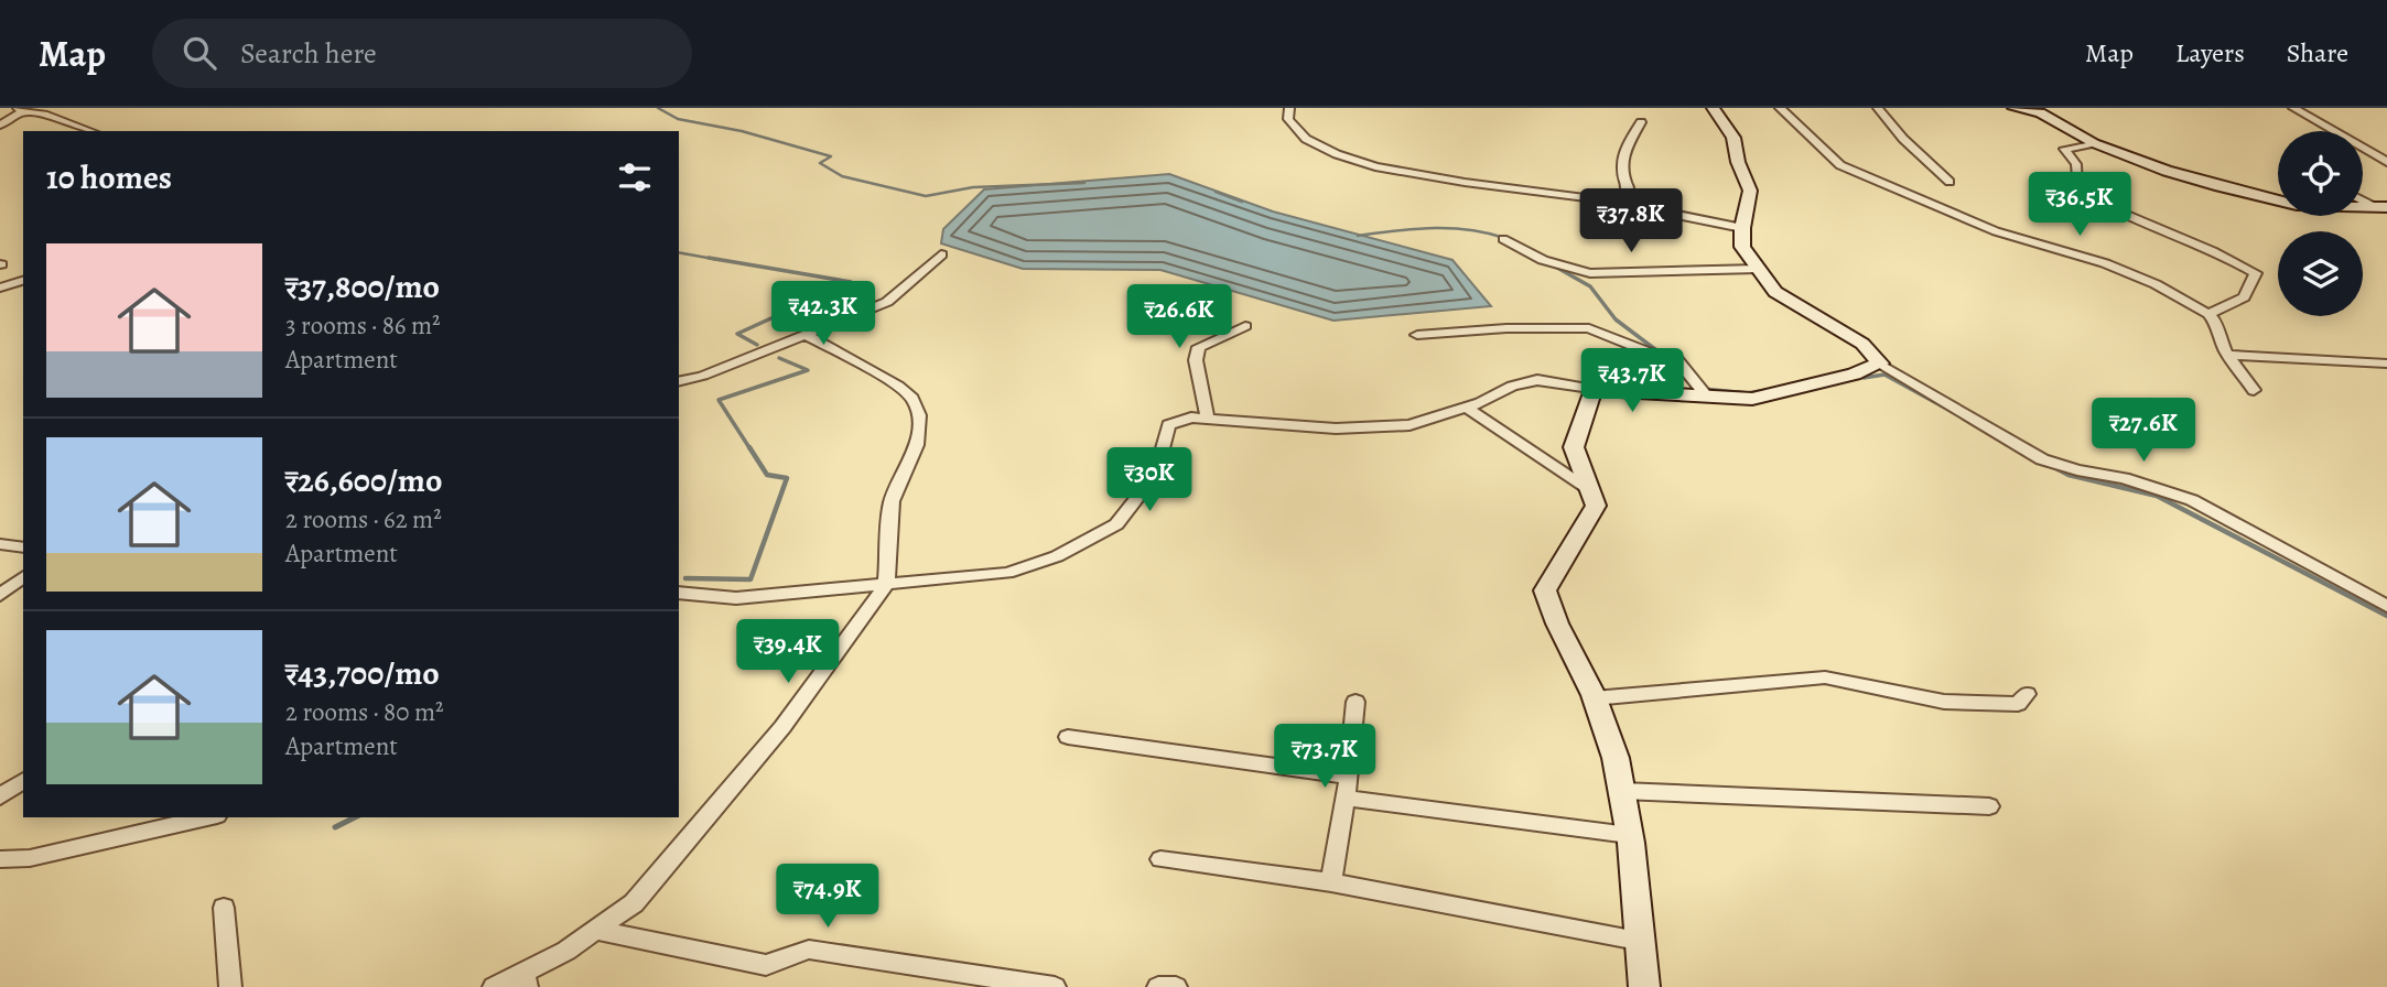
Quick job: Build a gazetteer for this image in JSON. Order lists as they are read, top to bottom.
{
  "page": {
    "header": "Map",
    "search": "Search here",
    "nav": ["Map", "Layers", "Share"],
    "heading": "10 homes",
    "price": [
      "₹36.5K",
      "₹37.8K",
      "₹42.3K",
      "₹26.6K",
      "₹43.7K",
      "₹27.6K",
      "₹30K",
      "₹39.4K",
      "₹73.7K",
      "₹74.9K"
    ],
    "list": [
      {
        "name": "₹37,800/mo",
        "note": "3 rooms · 86 m² · Apartment"
      },
      {
        "name": "₹26,600/mo",
        "note": "2 rooms · 62 m² · Apartment"
      },
      {
        "name": "₹43,700/mo",
        "note": "2 rooms · 80 m² · Apartment"
      }
    ]
  }
}
